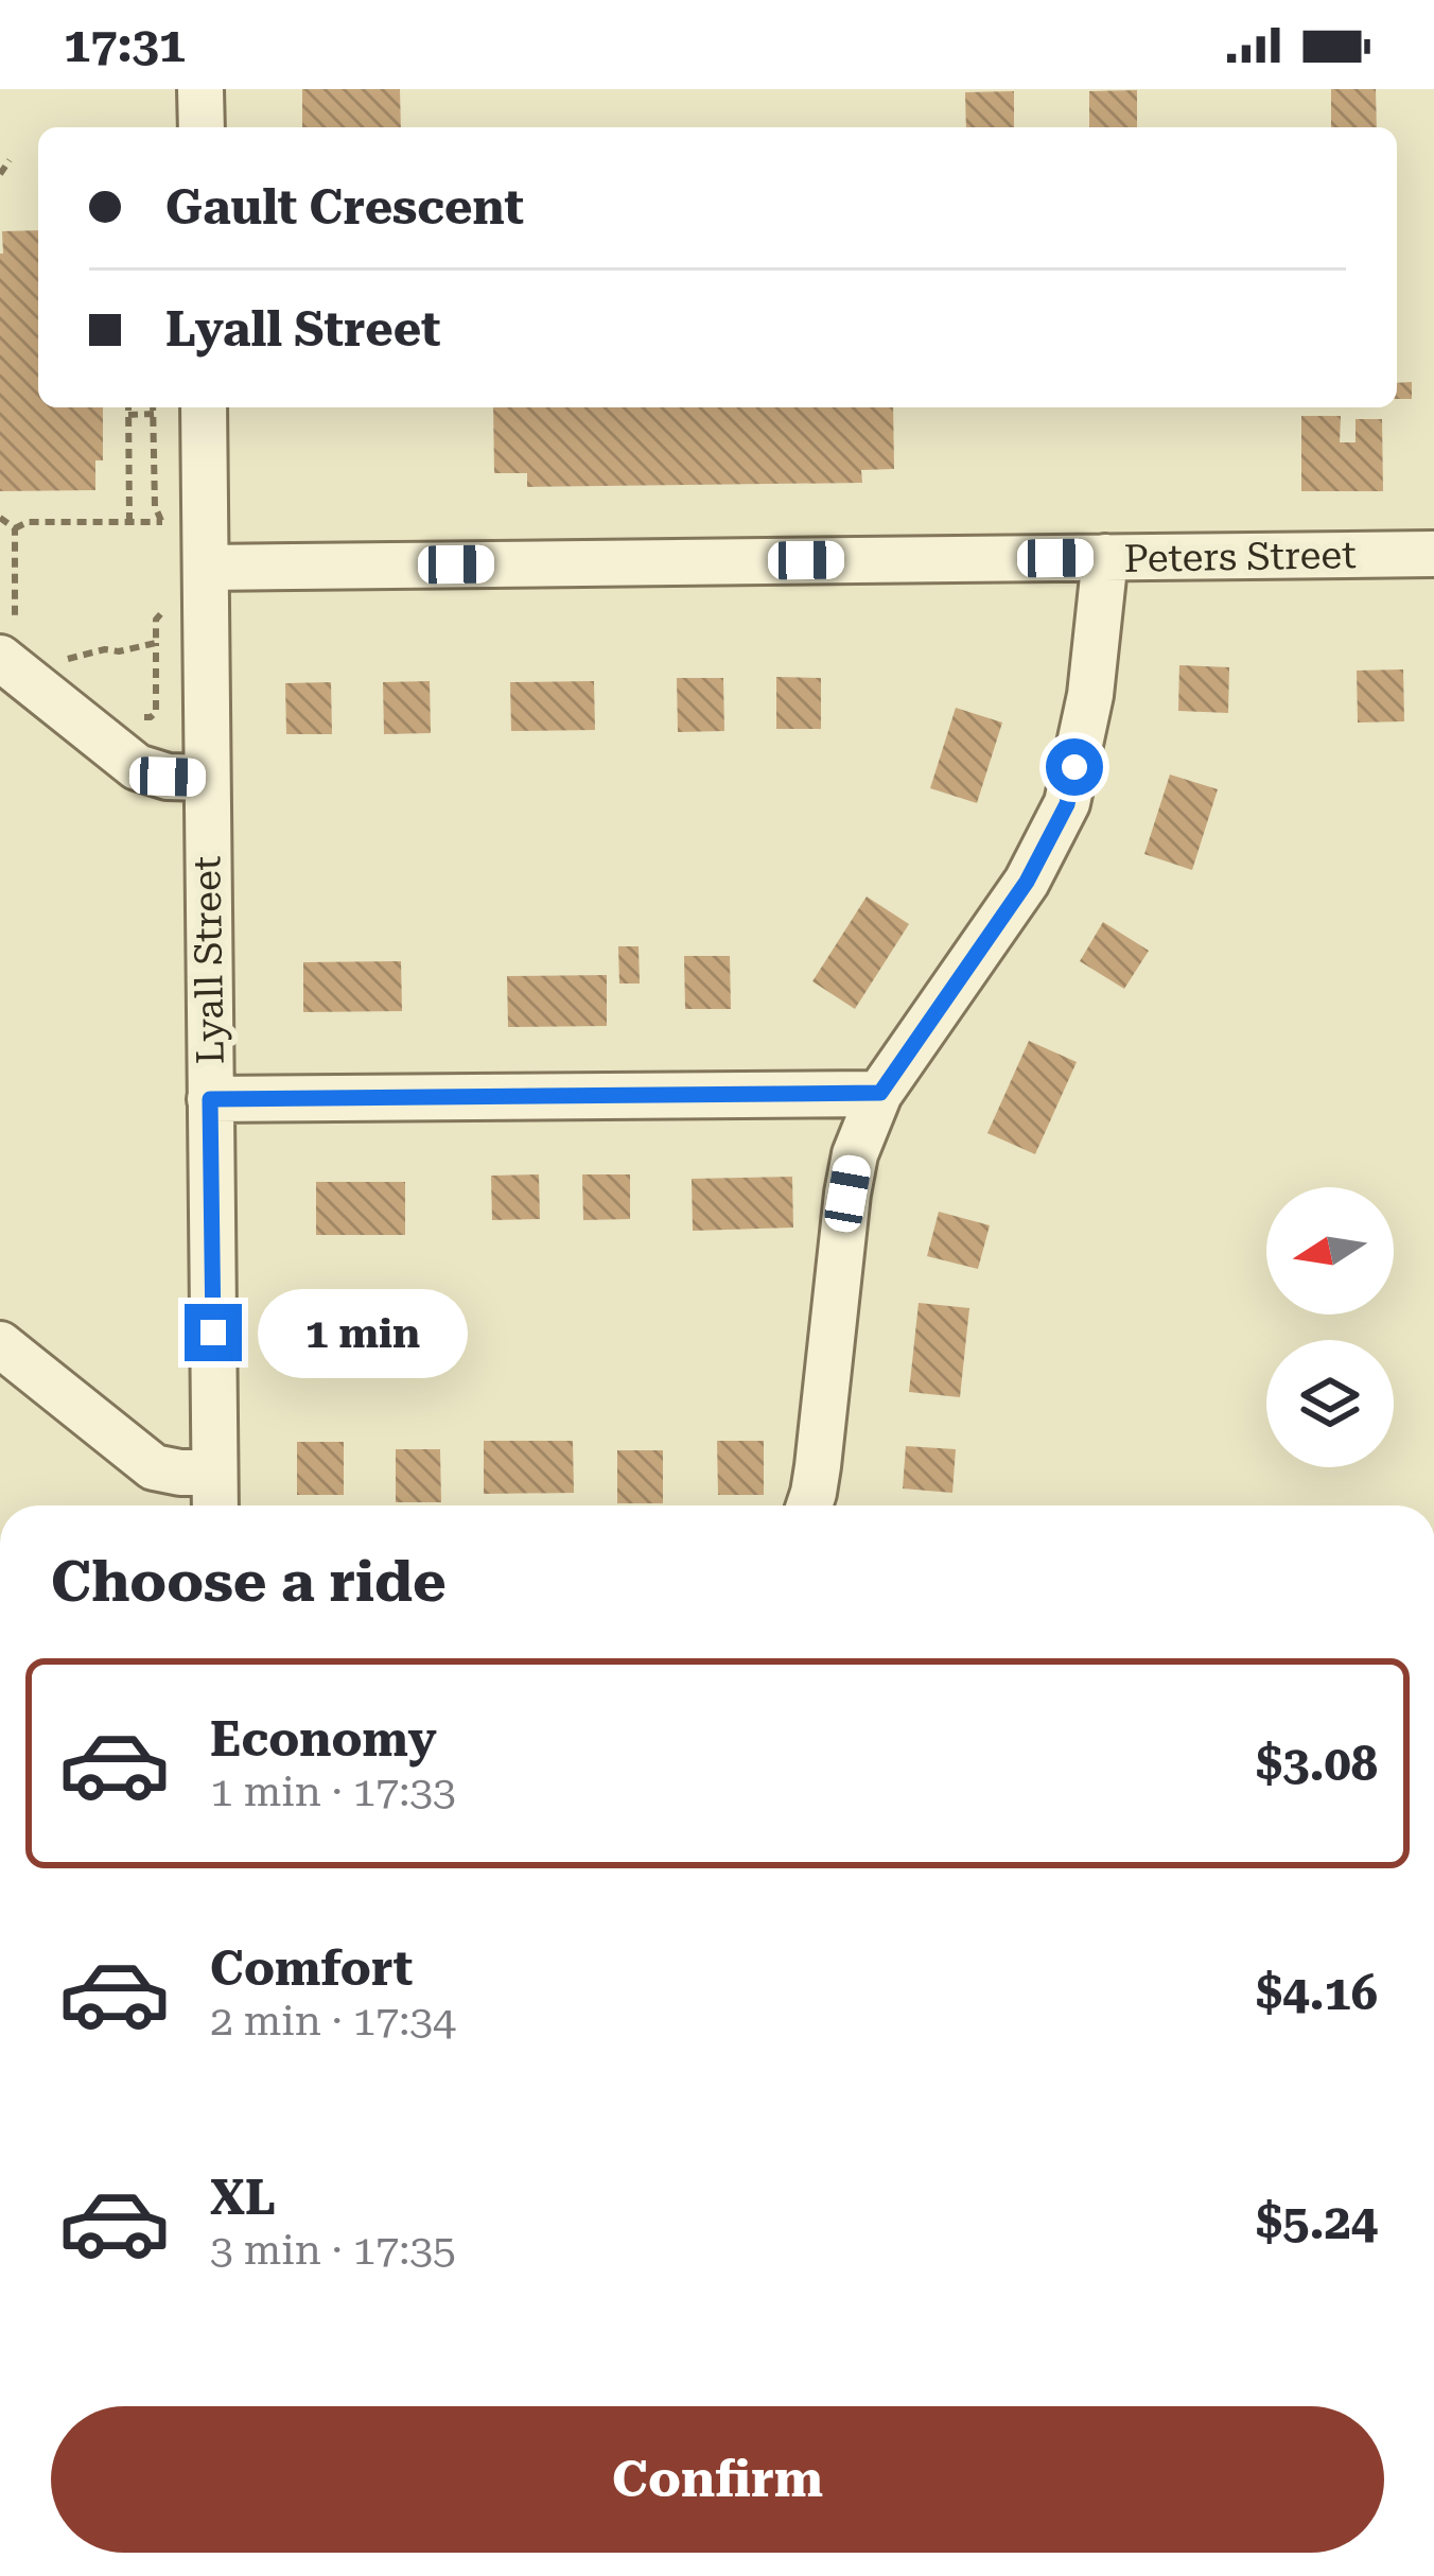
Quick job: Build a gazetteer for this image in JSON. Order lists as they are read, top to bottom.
{
  "streets": {
    "street": ["Peters Street", "Lyall Street"]
  },
  "crossings": [
    ["Peters Street", "Lyall Street"]
  ],
  "north": "left",
  "page": {
    "status": "17:31",
    "banner": ["Gault Crescent", "Lyall Street"],
    "bubble": "1 min",
    "heading": "Choose a ride",
    "list": [
      {
        "name": "Economy",
        "note": "1 min · 17:33",
        "value": "$3.08"
      },
      {
        "name": "Comfort",
        "note": "2 min · 17:34",
        "value": "$4.16"
      },
      {
        "name": "XL",
        "note": "3 min · 17:35",
        "value": "$5.24"
      }
    ],
    "buttons": "Confirm"
  }
}
